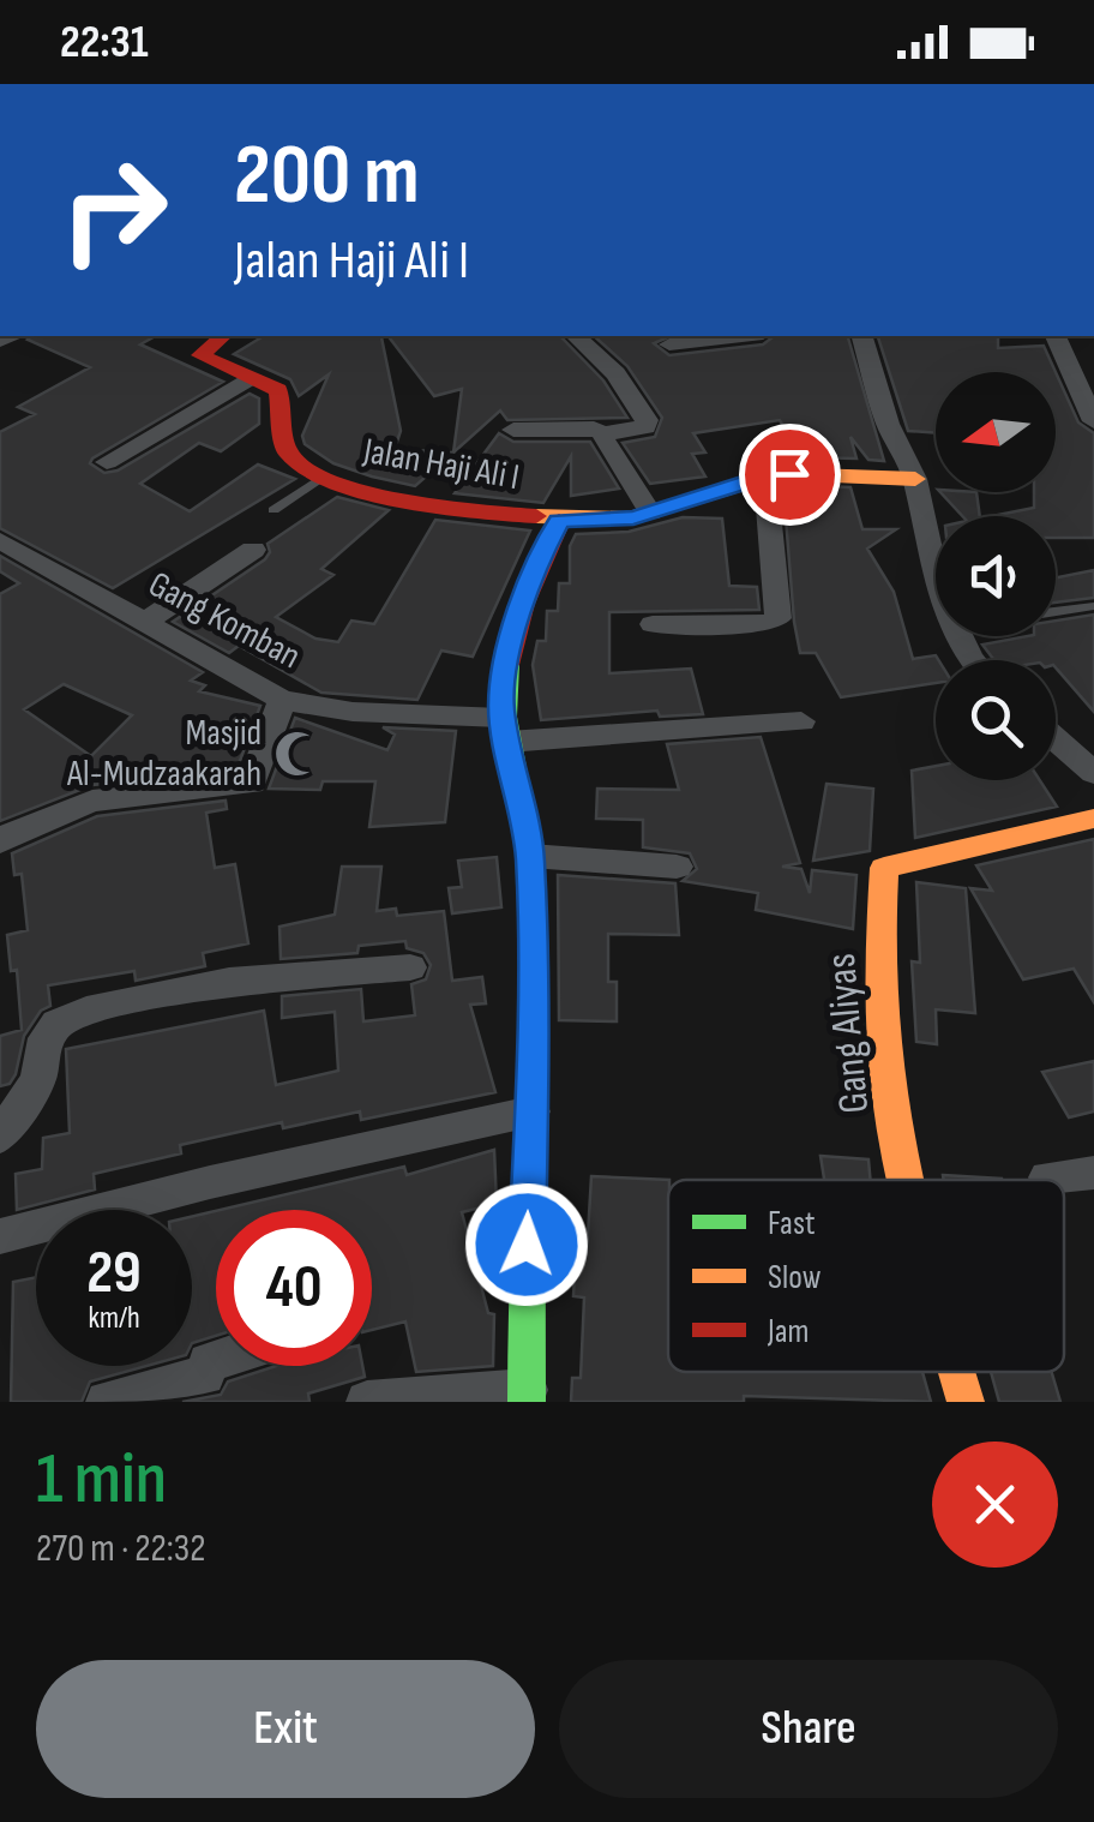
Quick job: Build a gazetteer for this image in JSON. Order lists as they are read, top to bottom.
{
  "streets": {
    "street": ["Jalan Haji Ali I", "Gang Komban", "Gang Aliyas"]
  },
  "places": {
    "mosque": ["Masjid Al-Mudzaakarah"]
  },
  "legend": ["Fast", "Slow", "Jam"],
  "north": "left",
  "page": {
    "status": "22:31",
    "turn": ["200 m", "Jalan Haji Ali I"],
    "speed": "29 km/h",
    "limit": "40",
    "heading": ["1 min", "270 m · 22:32"],
    "buttons": ["Exit", "Share"]
  }
}
